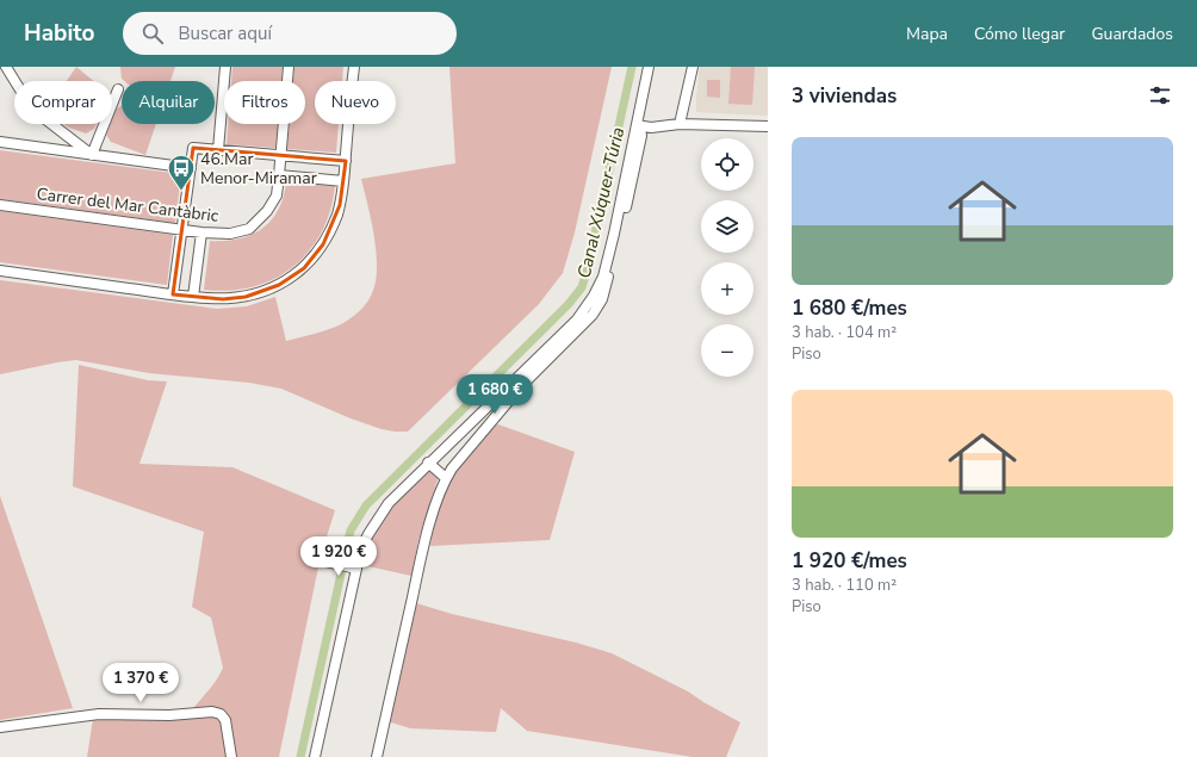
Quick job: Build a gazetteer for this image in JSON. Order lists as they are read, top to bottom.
{
  "streets": {
    "street": ["Carrer del Mar Cantàbric"]
  },
  "water": ["Canal Xúquer-Túria"],
  "places": {
    "bus stop": ["46.Mar Menor-Miramar"]
  },
  "page": {
    "header": "Habito",
    "search": "Buscar aquí",
    "nav": ["Mapa", "Cómo llegar", "Guardados"],
    "heading": "3 viviendas",
    "chip": [
      "Comprar",
      "Alquilar",
      "Filtros",
      "Nuevo"
    ],
    "list": [
      {
        "name": "1 680 €/mes",
        "note": "3 hab. · 104 m² · Piso"
      },
      {
        "name": "1 920 €/mes",
        "note": "3 hab. · 110 m² · Piso"
      }
    ],
    "map_buttons": ["+", "−"],
    "price": ["1 680 €", "1 920 €", "1 370 €"]
  }
}
